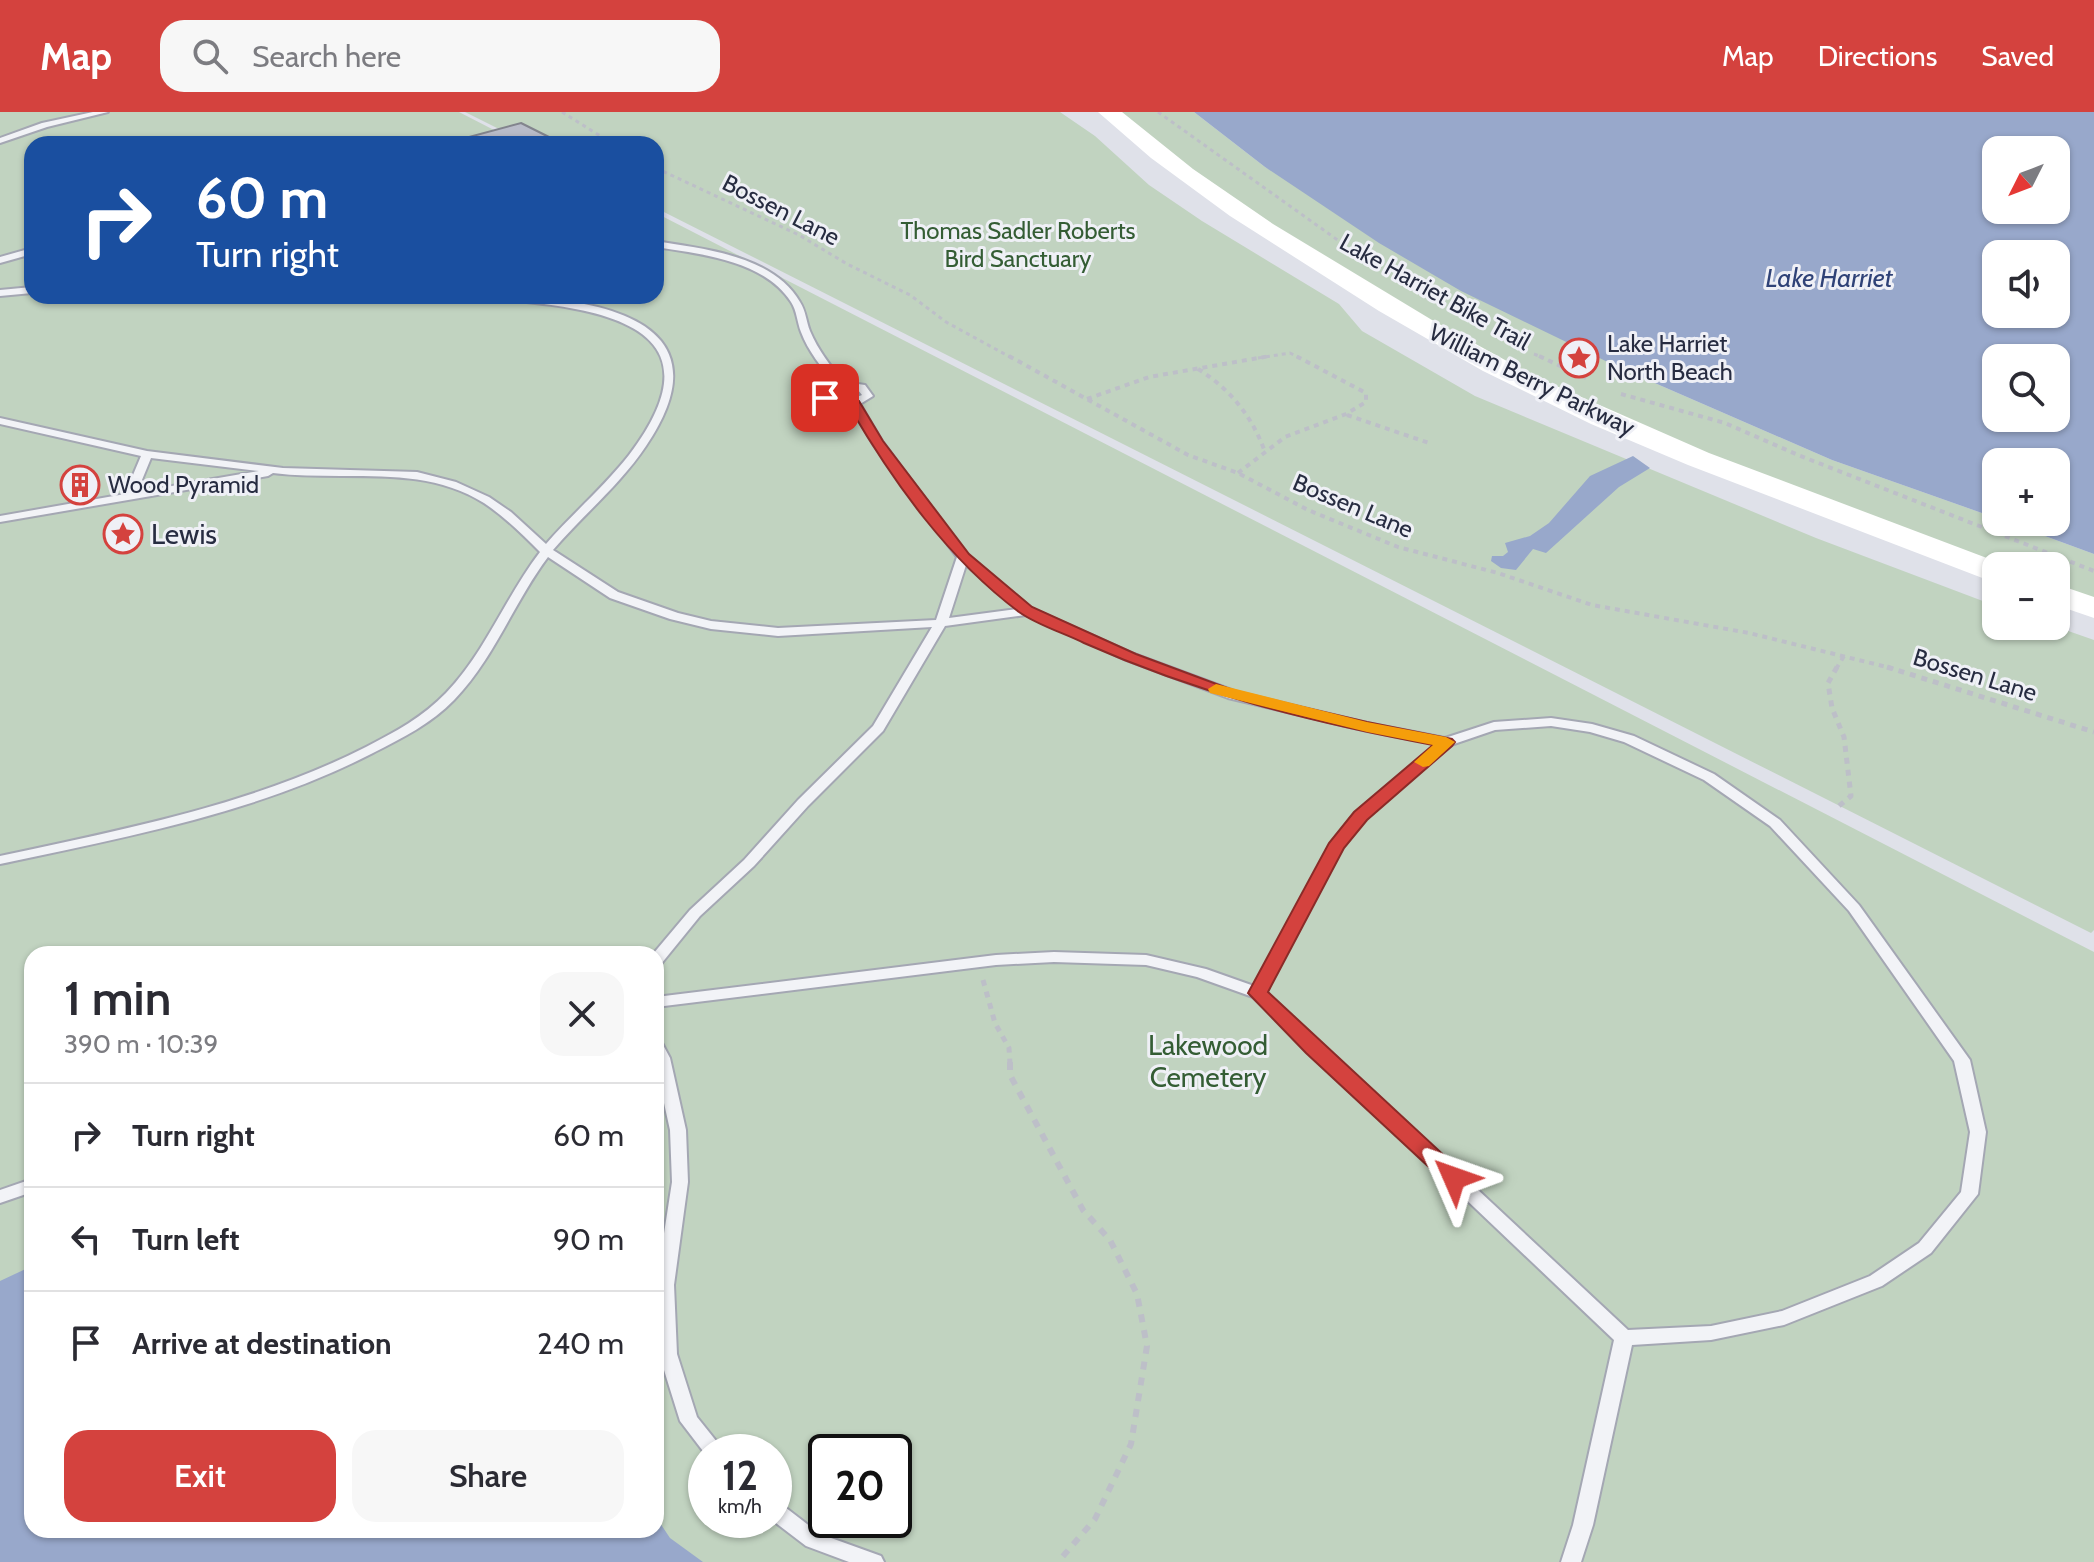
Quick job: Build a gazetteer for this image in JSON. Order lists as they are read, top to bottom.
{
  "streets": {
    "street": ["William Berry Parkway"],
    "path": ["Bossen Lane"]
  },
  "water": ["Lake Harriet"],
  "parks": ["Thomas Sadler Roberts Bird Sanctuary", "Lakewood Cemetery"],
  "places": {
    "place": ["Lake Harriet North Beach", "Lewis"],
    "building": ["Wood Pyramid"]
  },
  "north": "bottom left",
  "page": {
    "header": "Map",
    "search": "Search here",
    "nav": ["Map", "Directions", "Saved"],
    "map_buttons": ["+", "−"],
    "turn": ["60 m", "Turn right"],
    "heading": ["1 min", "390 m · 10:39"],
    "list": [
      {
        "name": "Turn right",
        "value": "60 m"
      },
      {
        "name": "Turn left",
        "value": "90 m"
      },
      {
        "name": "Arrive at destination",
        "value": "240 m"
      }
    ],
    "buttons": ["Exit", "Share"],
    "speed": "12 km/h",
    "limit": "20"
  }
}
